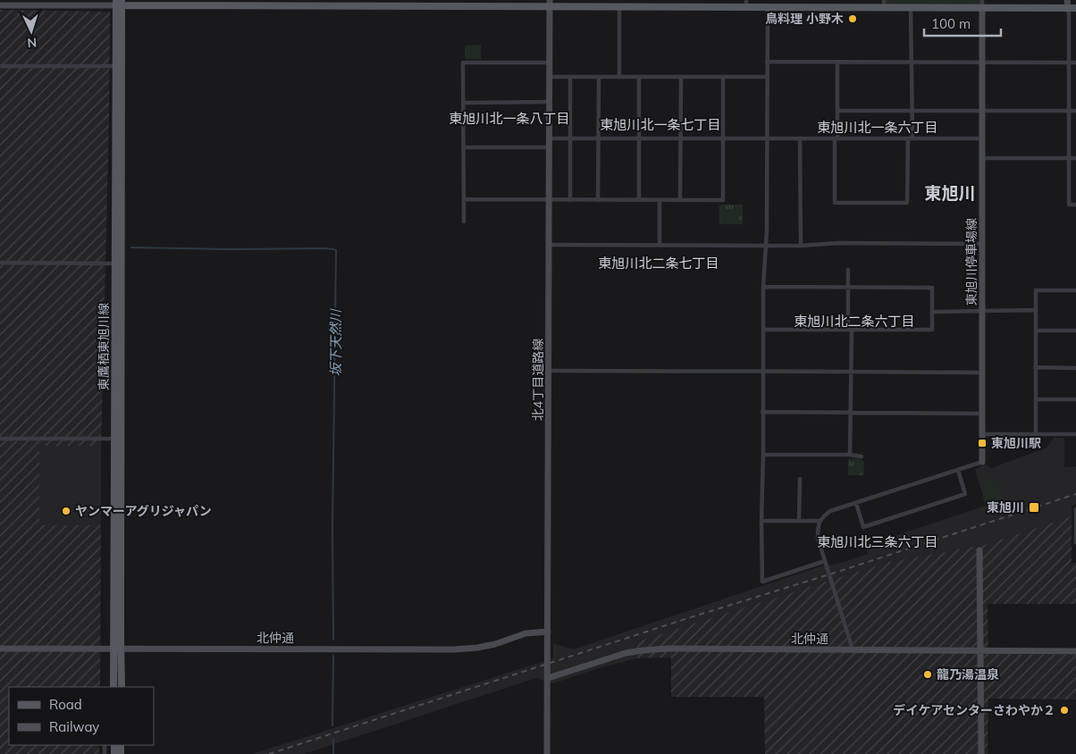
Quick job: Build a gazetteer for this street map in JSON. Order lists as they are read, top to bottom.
{
  "streets": {
    "main road": ["東鷹栖東旭川線"],
    "street": ["東旭川停車場線", "北4丁目道路線", "北仲通"]
  },
  "crossings": [
    ["東鷹栖東旭川線", "北仲通"],
    ["北4丁目道路線", "北仲通"]
  ],
  "districts": [
    "東旭川北一条八丁目",
    "東旭川北一条七丁目",
    "東旭川北一条六丁目",
    "東旭川",
    "東旭川北二条七丁目",
    "東旭川北二条六丁目",
    "東旭川北三条六丁目"
  ],
  "water": ["坂下天然川"],
  "places": {
    "other": [
      "鳥料理 小野木",
      "ヤンマーアグリジャパン",
      "龍乃湯温泉",
      "デイケアセンターさわやか２"
    ],
    "transit": ["東旭川駅", "東旭川"]
  },
  "legend": ["Road", "Railway"],
  "scale_bar": "100 m",
  "north": "bottom"
}
